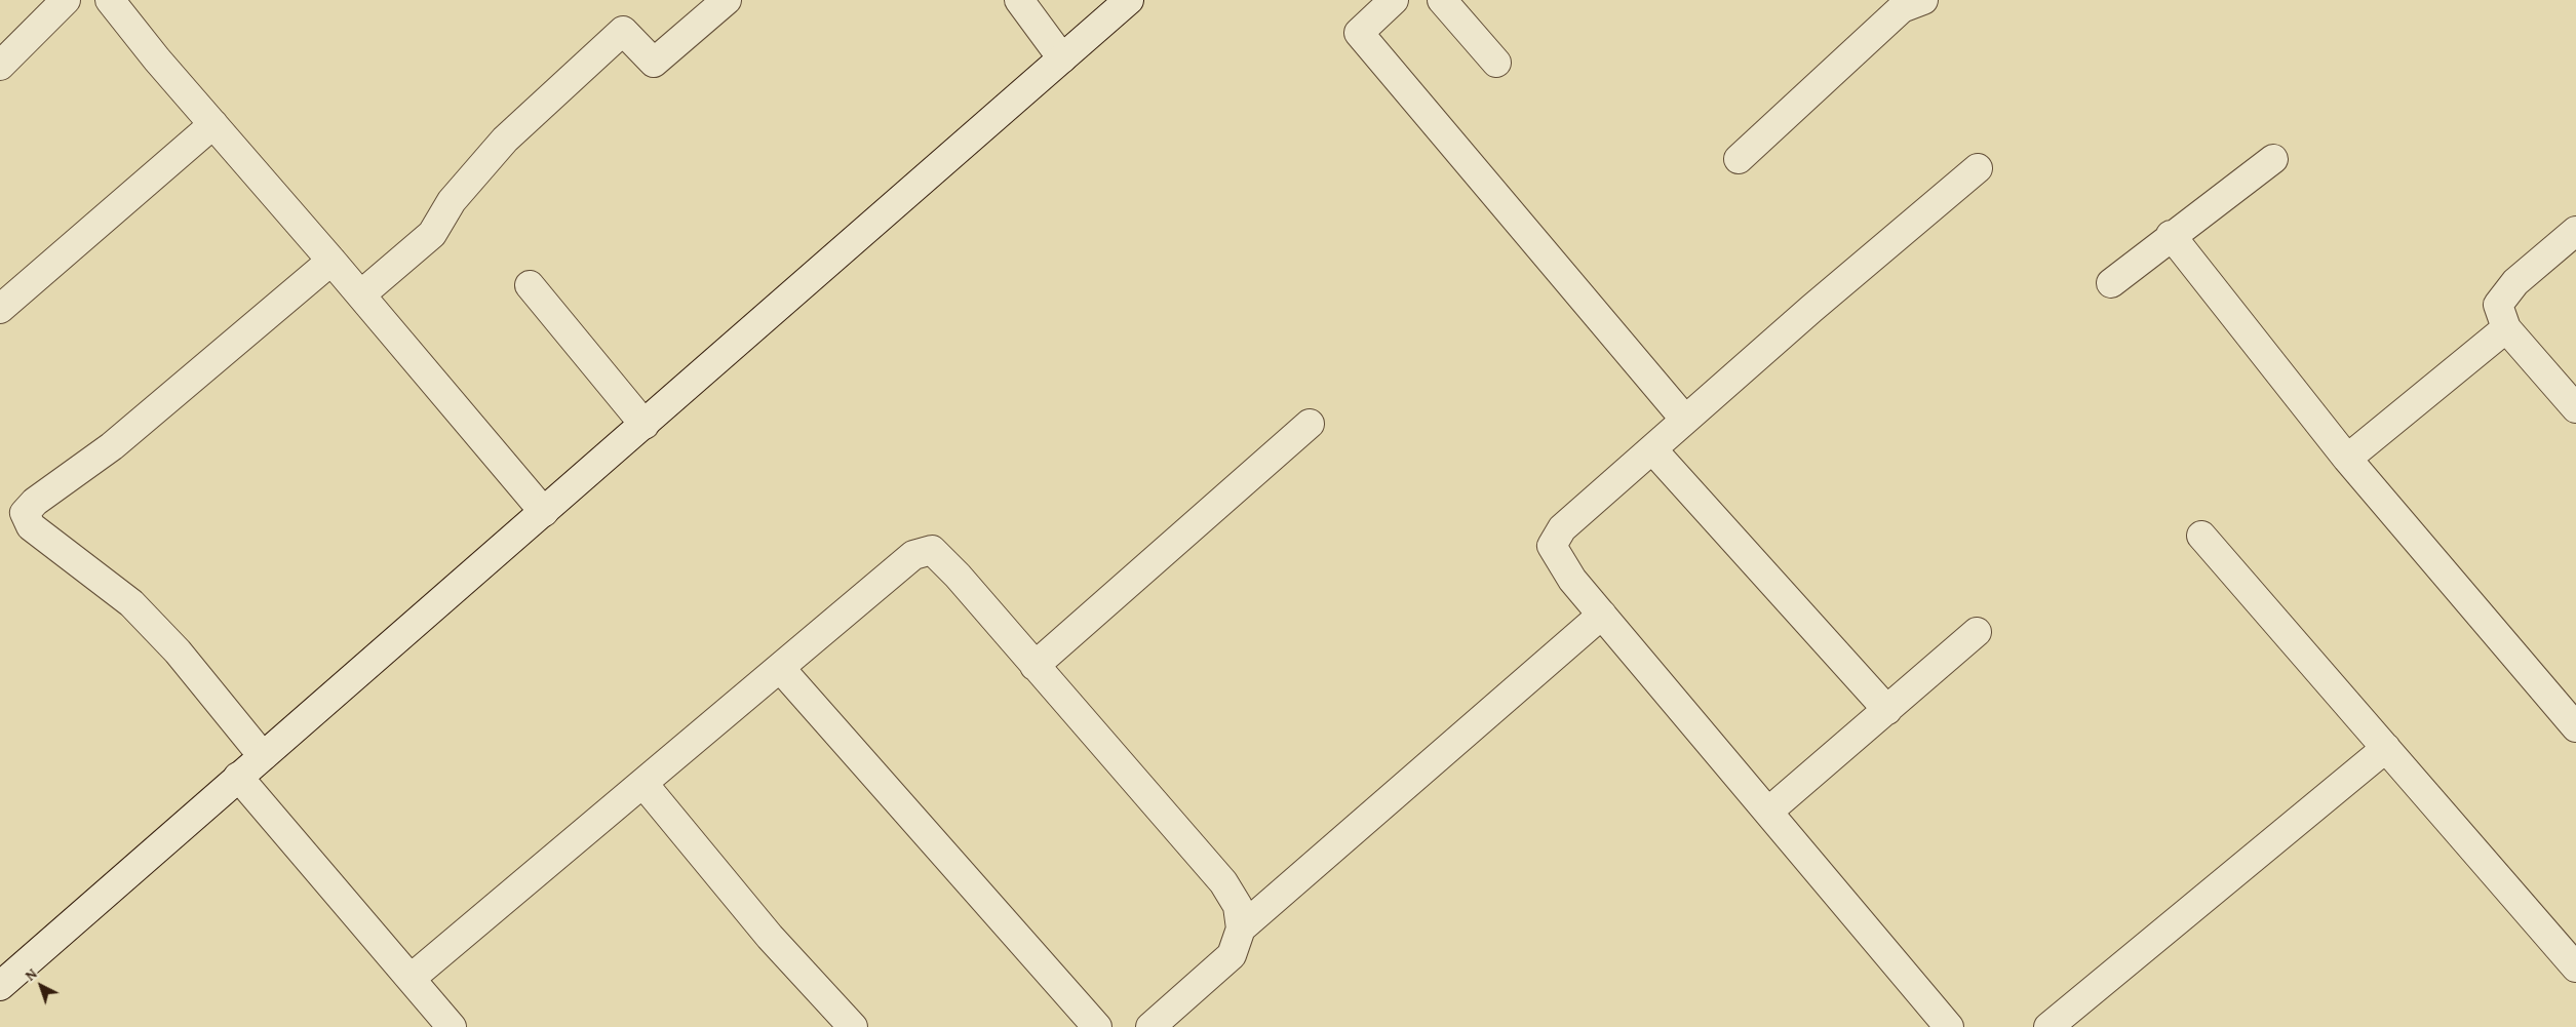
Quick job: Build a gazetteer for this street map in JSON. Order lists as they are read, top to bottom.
{
  "north": "top left"
}
